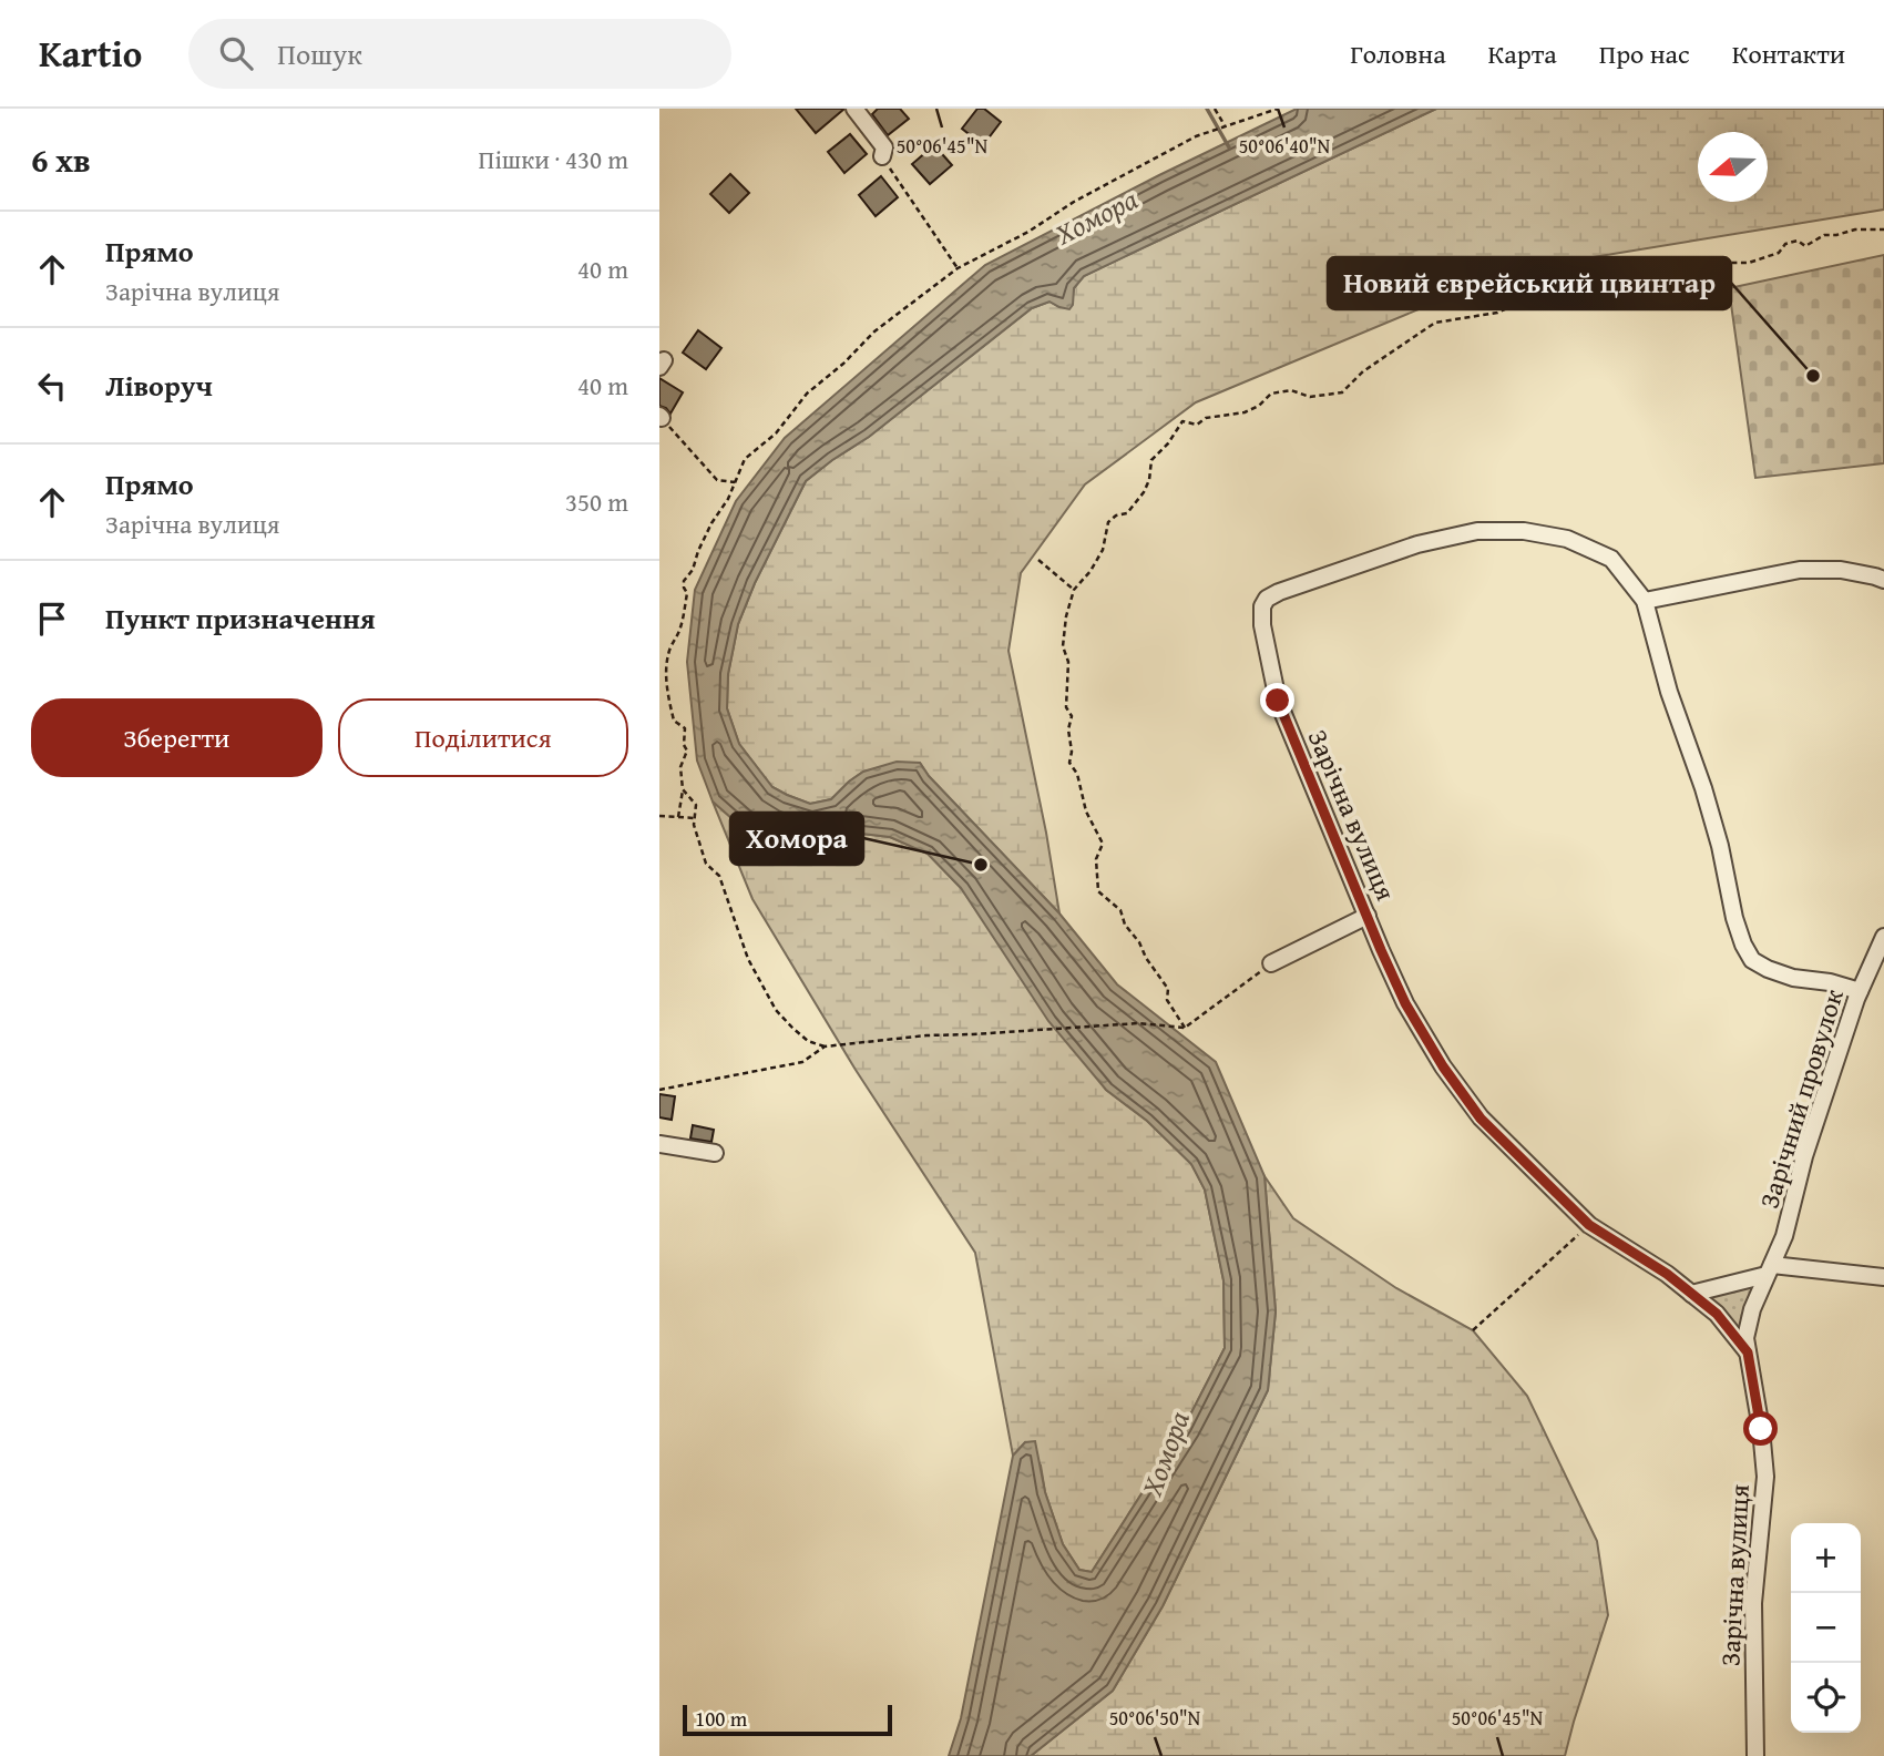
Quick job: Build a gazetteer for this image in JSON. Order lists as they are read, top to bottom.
{
  "streets": {
    "street": ["Зарічна вулиця", "Зарічний провулок"]
  },
  "crossings": [
    ["Зарічна вулиця", "Зарічний провулок"]
  ],
  "water": ["Хомора"],
  "places": ["Новий єврейський цвинтар", "Хомора"],
  "scale_bar": "100 m",
  "north": "left",
  "page": {
    "header": "Kartio",
    "search": "Пошук",
    "nav": [
      "Головна",
      "Карта",
      "Про нас",
      "Контакти"
    ],
    "heading": ["6 хв", "Пішки · 430 m"],
    "list": [
      ["Прямо", "Зарічна вулиця", "40 m"],
      ["Ліворуч", "40 m"],
      ["Прямо", "Зарічна вулиця", "350 m"],
      "Пункт призначення"
    ],
    "buttons": ["Зберегти", "Поділитися"],
    "map_buttons": ["+", "−"],
    "scale": "100 m"
  },
  "coordinates": ["50°06'45\"N", "50°06'40\"N", "50°06'50\"N"]
}
